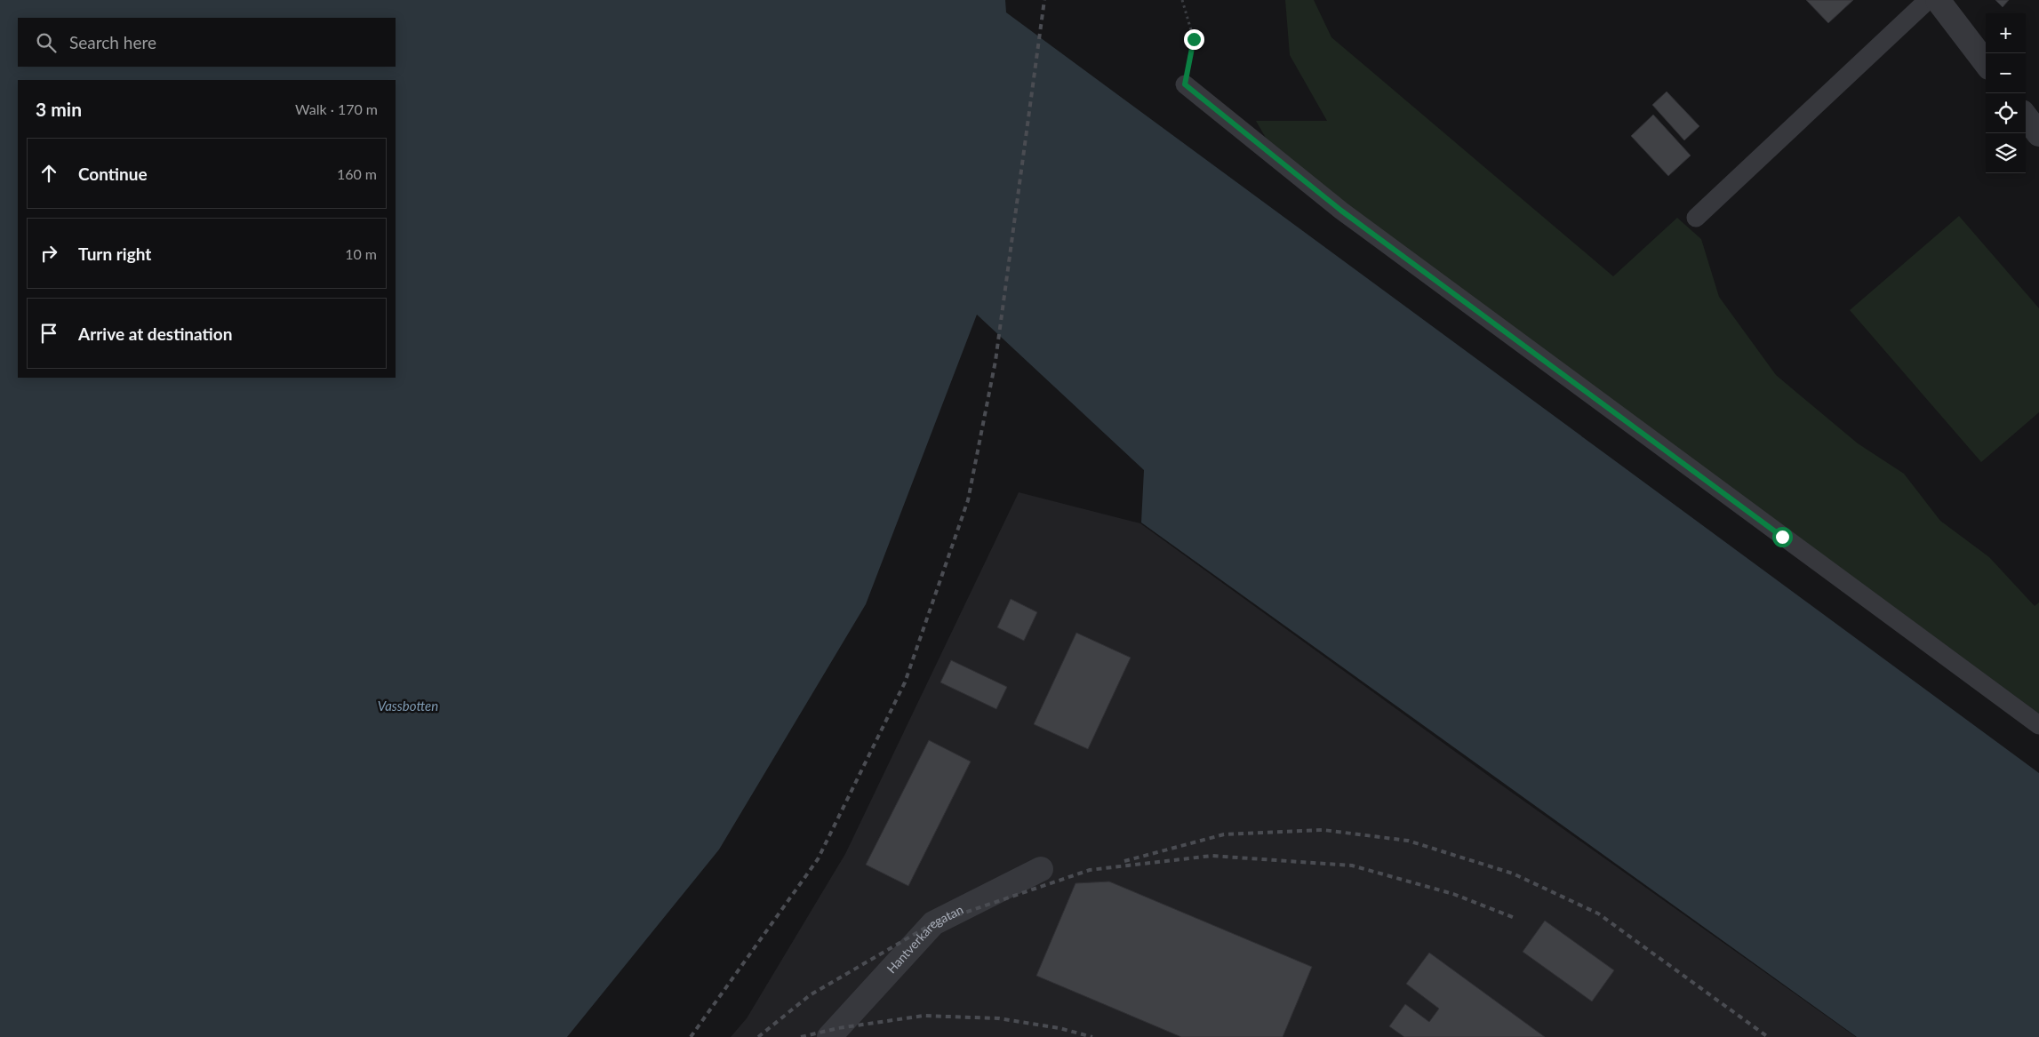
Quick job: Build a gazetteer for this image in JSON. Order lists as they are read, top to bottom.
{
  "streets": {
    "street": ["Hantverkaregatan"]
  },
  "water": ["Vassbotten"],
  "page": {
    "map_buttons": ["+", "−"],
    "search": "Search here",
    "heading": ["3 min", "Walk · 170 m"],
    "list": [
      ["Continue", "160 m"],
      ["Turn right", "10 m"],
      "Arrive at destination"
    ]
  }
}
